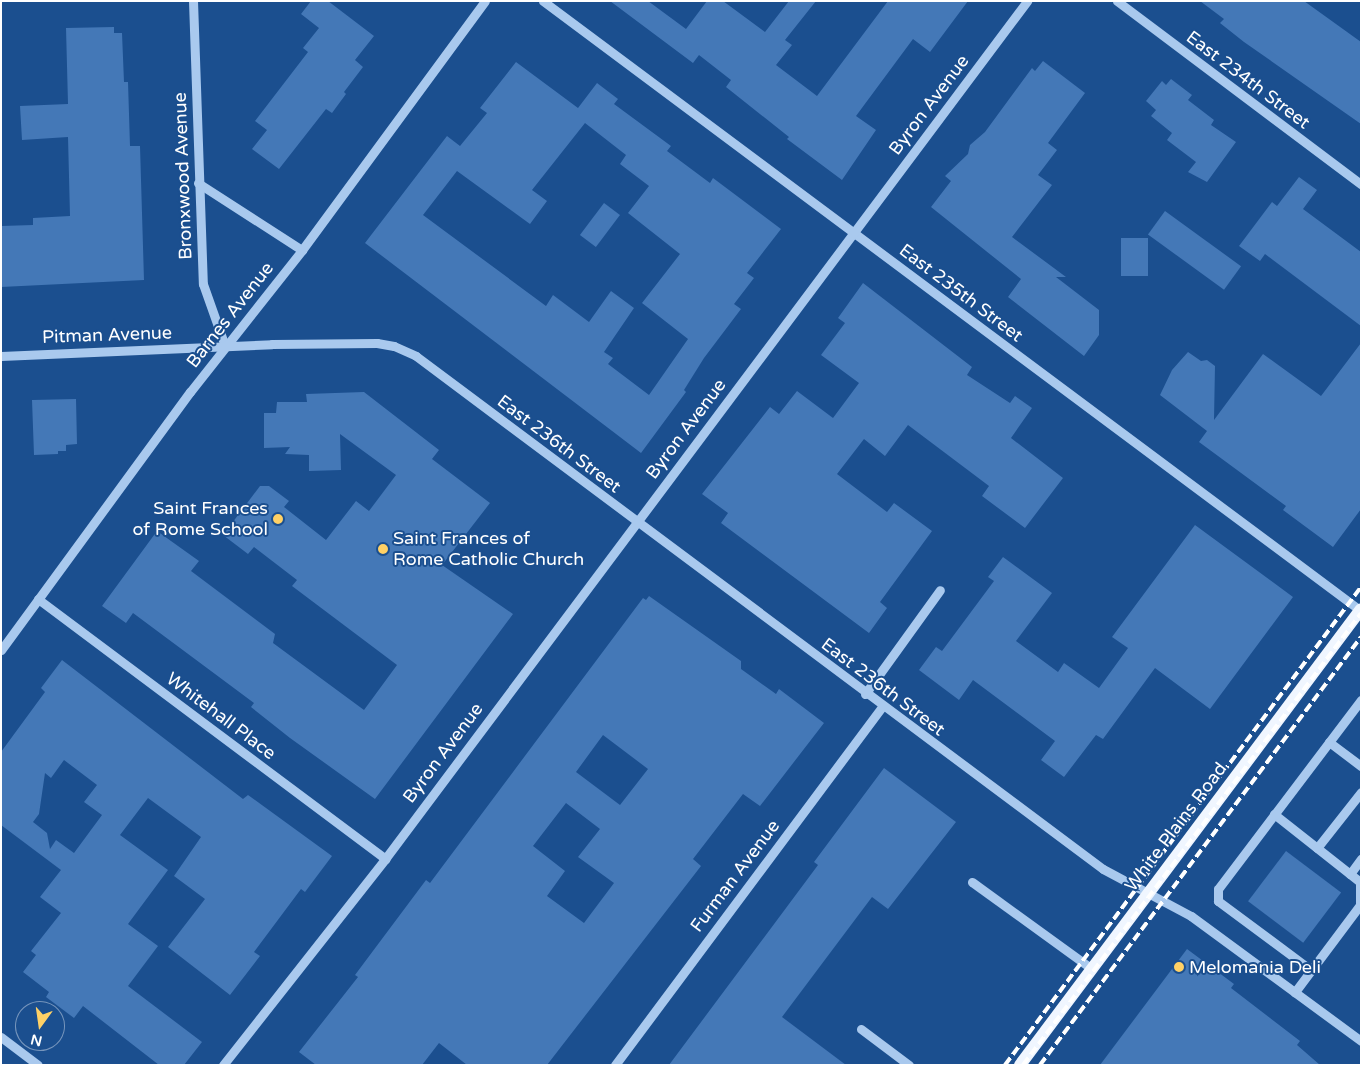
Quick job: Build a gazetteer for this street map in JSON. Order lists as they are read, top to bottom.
{
  "streets": {
    "main road": ["White Plains Road"],
    "street": [
      "East 234th Street",
      "Byron Avenue",
      "Bronxwood Avenue",
      "East 235th Street",
      "Barnes Avenue",
      "Pitman Avenue",
      "East 236th Street",
      "Whitehall Place",
      "Furman Avenue"
    ]
  },
  "crossings": [
    ["Byron Avenue", "East 235th Street"],
    ["Byron Avenue", "East 236th Street"],
    ["Byron Avenue", "Whitehall Place"],
    ["Bronxwood Avenue", "Barnes Avenue"],
    ["Bronxwood Avenue", "Pitman Avenue"],
    ["East 235th Street", "White Plains Road"],
    ["Barnes Avenue", "Pitman Avenue"],
    ["Barnes Avenue", "Whitehall Place"],
    ["Pitman Avenue", "East 236th Street"],
    ["East 236th Street", "White Plains Road"],
    ["East 236th Street", "Furman Avenue"]
  ],
  "places": ["Saint Frances of Rome School", "Saint Frances of Rome Catholic Church", "Melomania Deli"],
  "north": "bottom"
}
